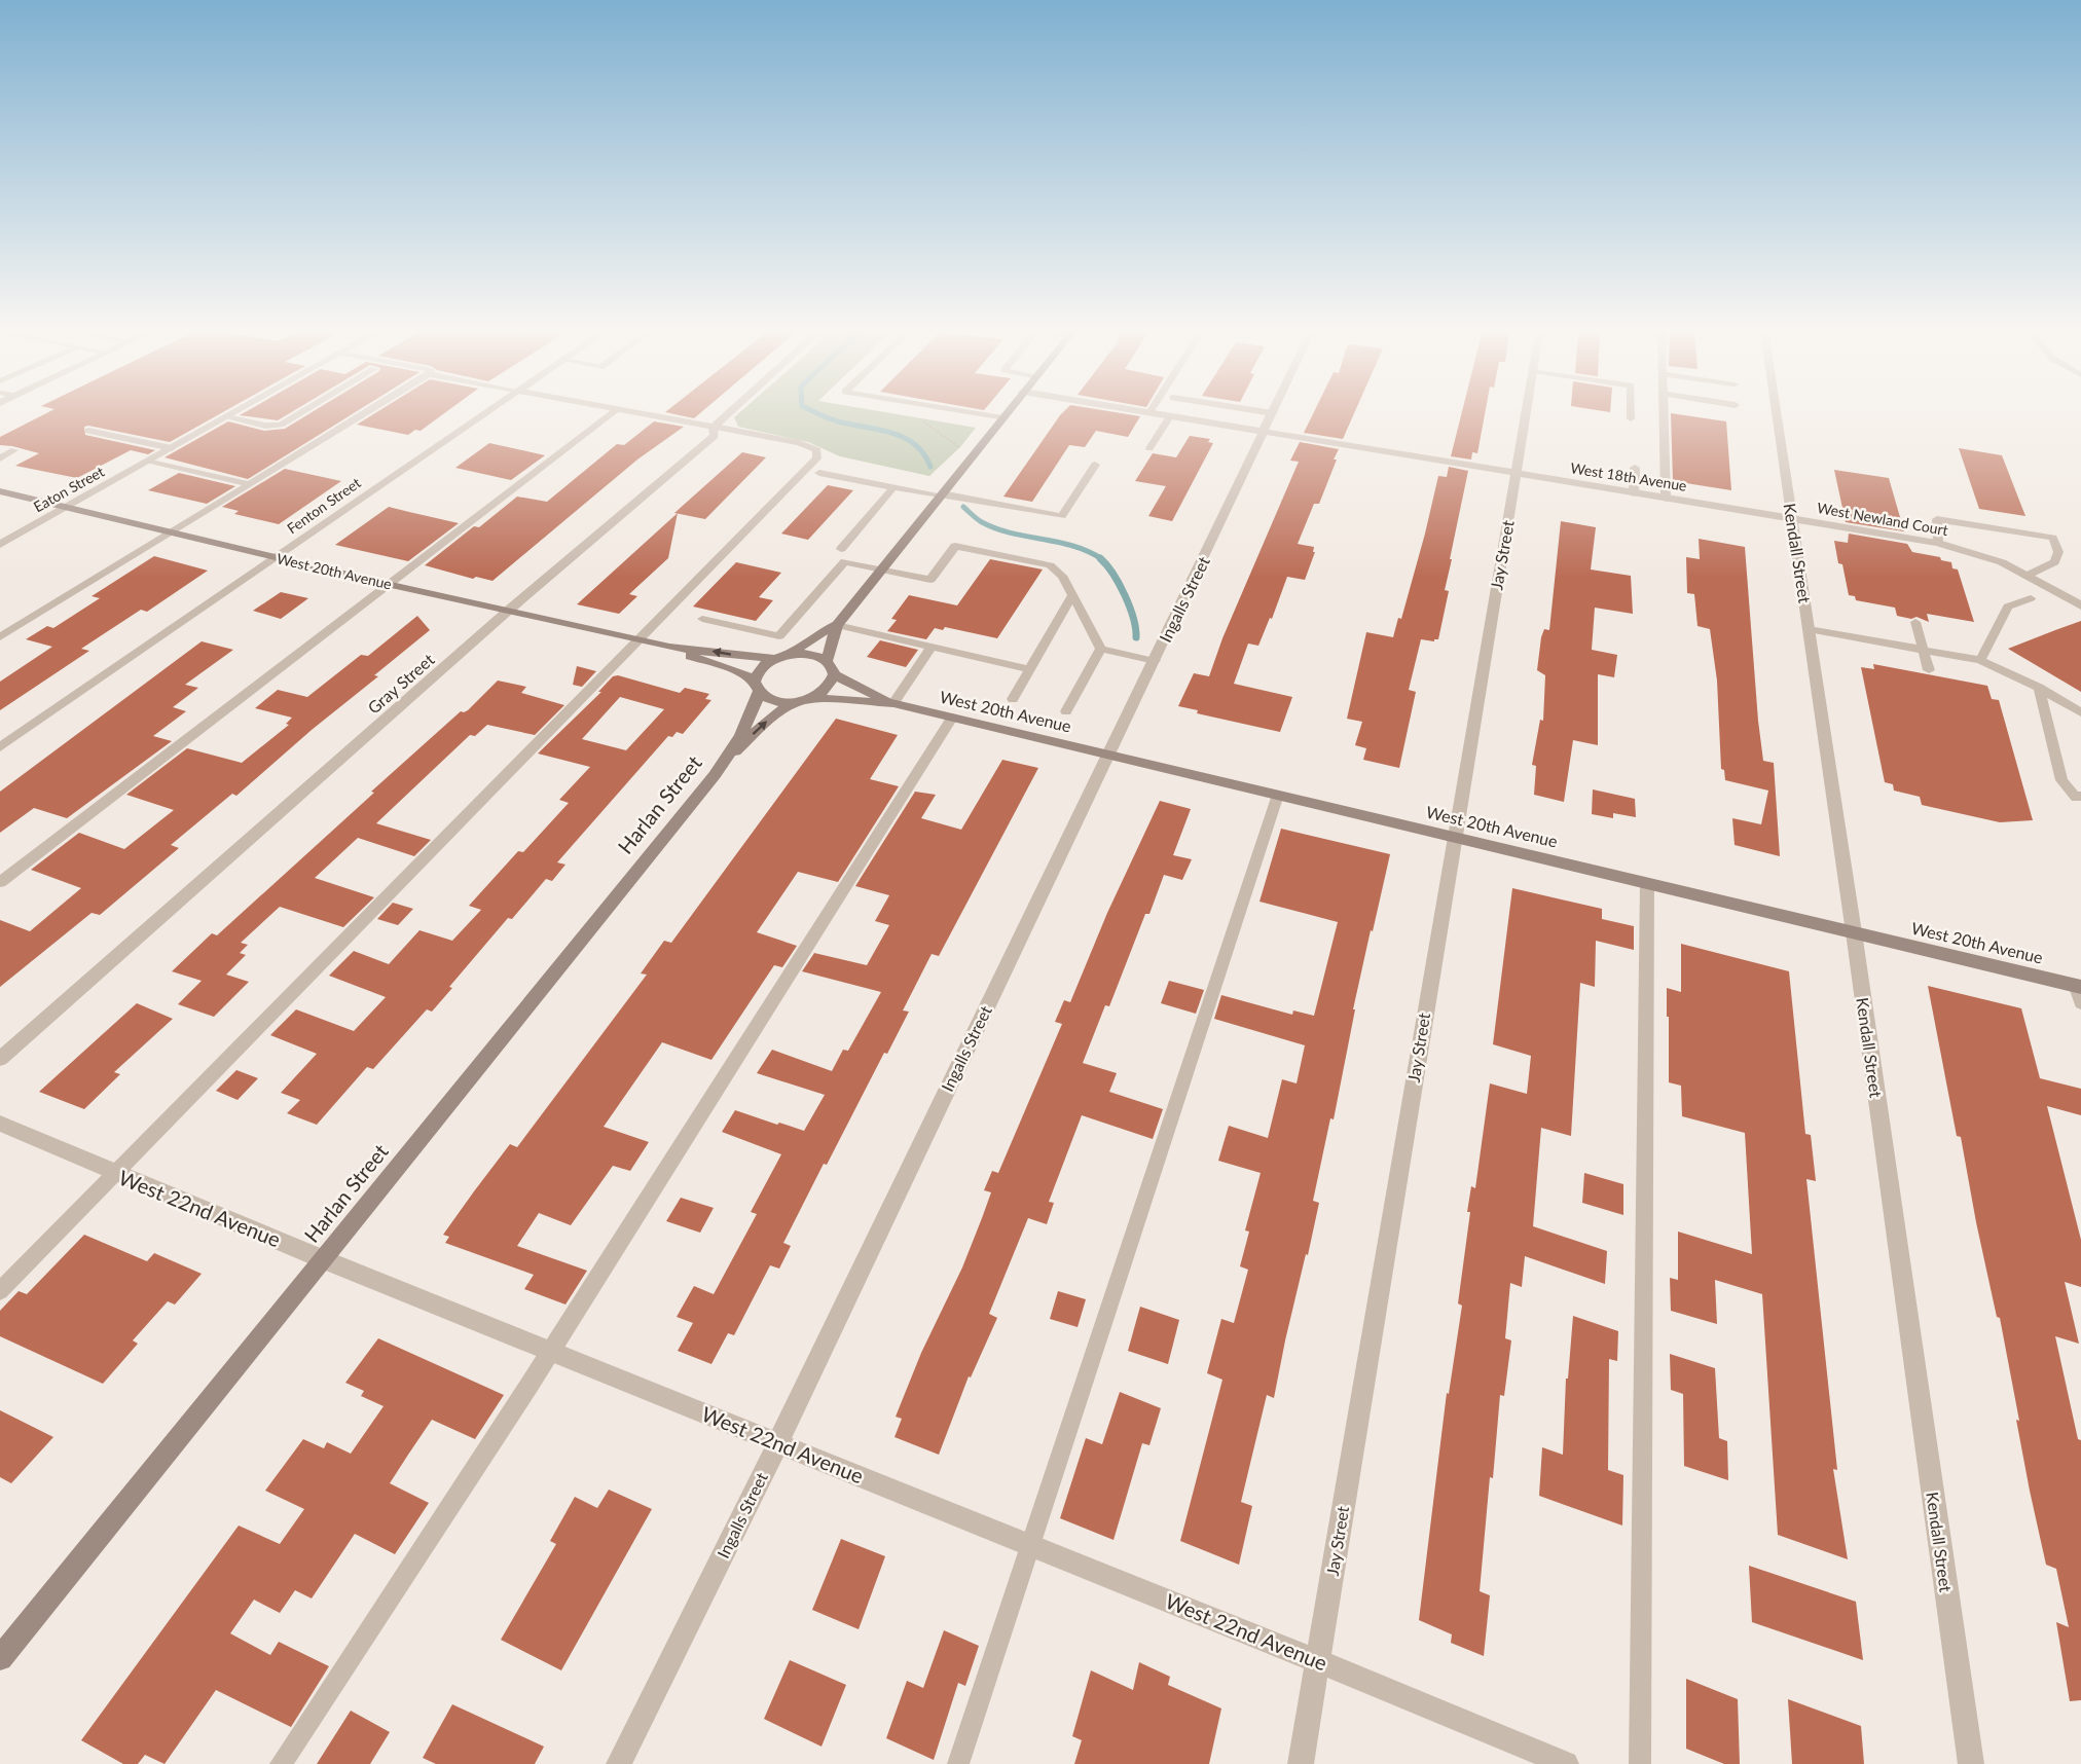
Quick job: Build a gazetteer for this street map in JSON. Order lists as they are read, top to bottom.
{
  "streets": {
    "street": [
      "West 18th Avenue",
      "Eaton Street",
      "Fenton Street",
      "West Newland Court",
      "Kendall Street",
      "Jay Street",
      "West 20th Avenue",
      "Ingalls Street",
      "Gray Street",
      "Harlan Street",
      "West 22nd Avenue"
    ]
  },
  "crossings": [
    ["West 18th Avenue", "West Newland Court"],
    ["West 18th Avenue", "Kendall Street"],
    ["West 18th Avenue", "Jay Street"],
    ["West 18th Avenue", "Ingalls Street"],
    ["Eaton Street", "West 20th Avenue"],
    ["Fenton Street", "West 20th Avenue"],
    ["West Newland Court", "Kendall Street"],
    ["Kendall Street", "West 20th Avenue"],
    ["Jay Street", "West 20th Avenue"],
    ["Jay Street", "West 22nd Avenue"],
    ["West 20th Avenue", "Ingalls Street"],
    ["West 20th Avenue", "Gray Street"],
    ["West 20th Avenue", "Harlan Street"],
    ["Ingalls Street", "West 22nd Avenue"],
    ["Harlan Street", "West 22nd Avenue"]
  ]
}
